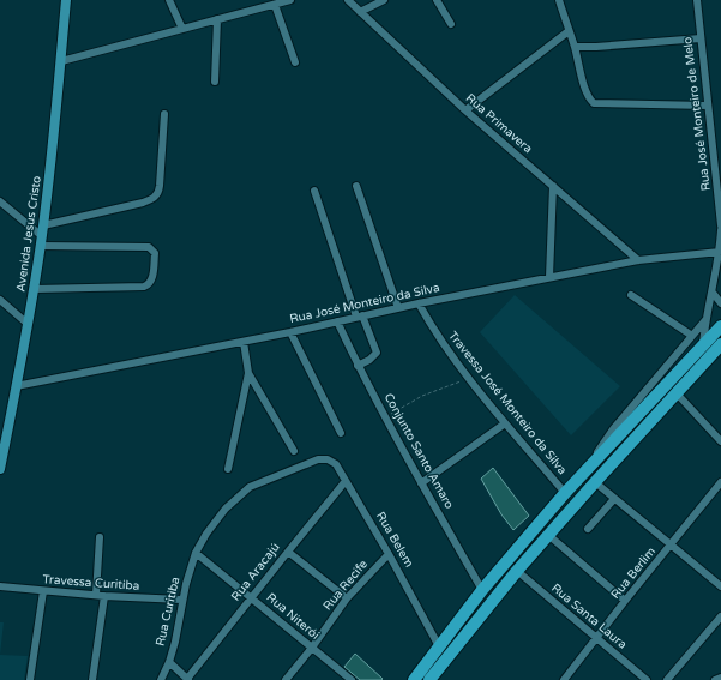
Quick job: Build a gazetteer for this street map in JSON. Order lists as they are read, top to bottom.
{
  "streets": {
    "main road": ["Avenida Jesus Cristo"],
    "street": [
      "Rua José Monteiro de Melo",
      "Rua Primavera",
      "Rua José Monteiro da Silva",
      "Travessa José Monteiro da Silva",
      "Conjunto Santo Amaro",
      "Rua Belem",
      "Rua Aracajú",
      "Rua Berlim",
      "Travessa Curitiba",
      "Rua Recife",
      "Rua Curitiba",
      "Rua Niterói",
      "Rua Santa Laura"
    ]
  },
  "crossings": [
    ["Rua Primavera", "Rua José Monteiro da Silva"],
    ["Avenida Jesus Cristo", "Rua José Monteiro da Silva"],
    ["Rua José Monteiro da Silva", "Travessa José Monteiro da Silva"],
    ["Rua José Monteiro da Silva", "Conjunto Santo Amaro"],
    ["Rua Belem", "Rua Aracajú"],
    ["Rua Belem", "Rua Recife"],
    ["Rua Belem", "Rua Curitiba"],
    ["Rua Aracajú", "Rua Niterói"],
    ["Rua Berlim", "Rua Santa Laura"],
    ["Travessa Curitiba", "Rua Curitiba"],
    ["Rua Recife", "Rua Niterói"],
    ["Rua Curitiba", "Rua Niterói"]
  ]
}
